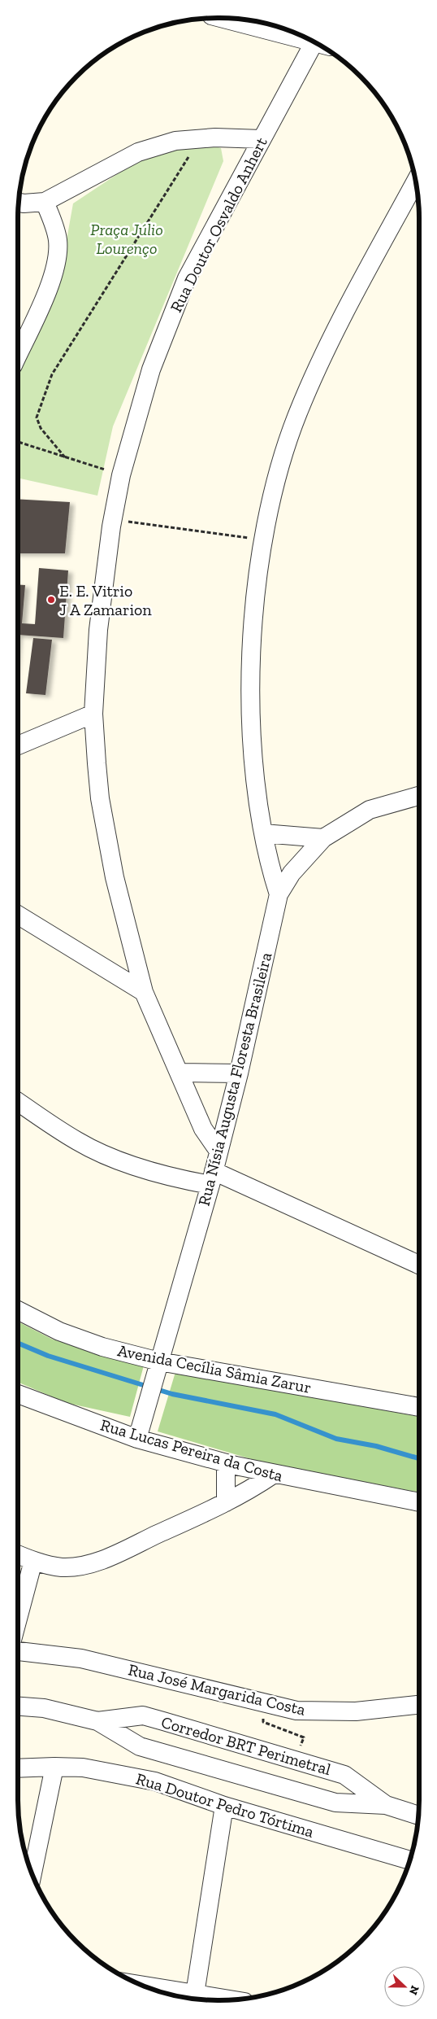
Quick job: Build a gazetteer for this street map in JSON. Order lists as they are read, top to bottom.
{
  "streets": {
    "street": [
      "Rua Doutor Osvaldo Anhert",
      "Rua Nísia Augusta Floresta Brasileira",
      "Avenida Cecília Sâmia Zarur",
      "Rua Lucas Pereira da Costa",
      "Rua José Margarida Costa",
      "Corredor BRT Perimetral",
      "Rua Doutor Pedro Tórtima"
    ]
  },
  "crossings": [
    ["Rua Doutor Osvaldo Anhert", "Rua Nísia Augusta Floresta Brasileira"],
    ["Rua Nísia Augusta Floresta Brasileira", "Avenida Cecília Sâmia Zarur"],
    ["Rua Nísia Augusta Floresta Brasileira", "Rua Lucas Pereira da Costa"]
  ],
  "parks": ["Praça Júlio Lourenço"],
  "places": ["E. E. Vitrio J A Zamarion"],
  "north": "right"
}
